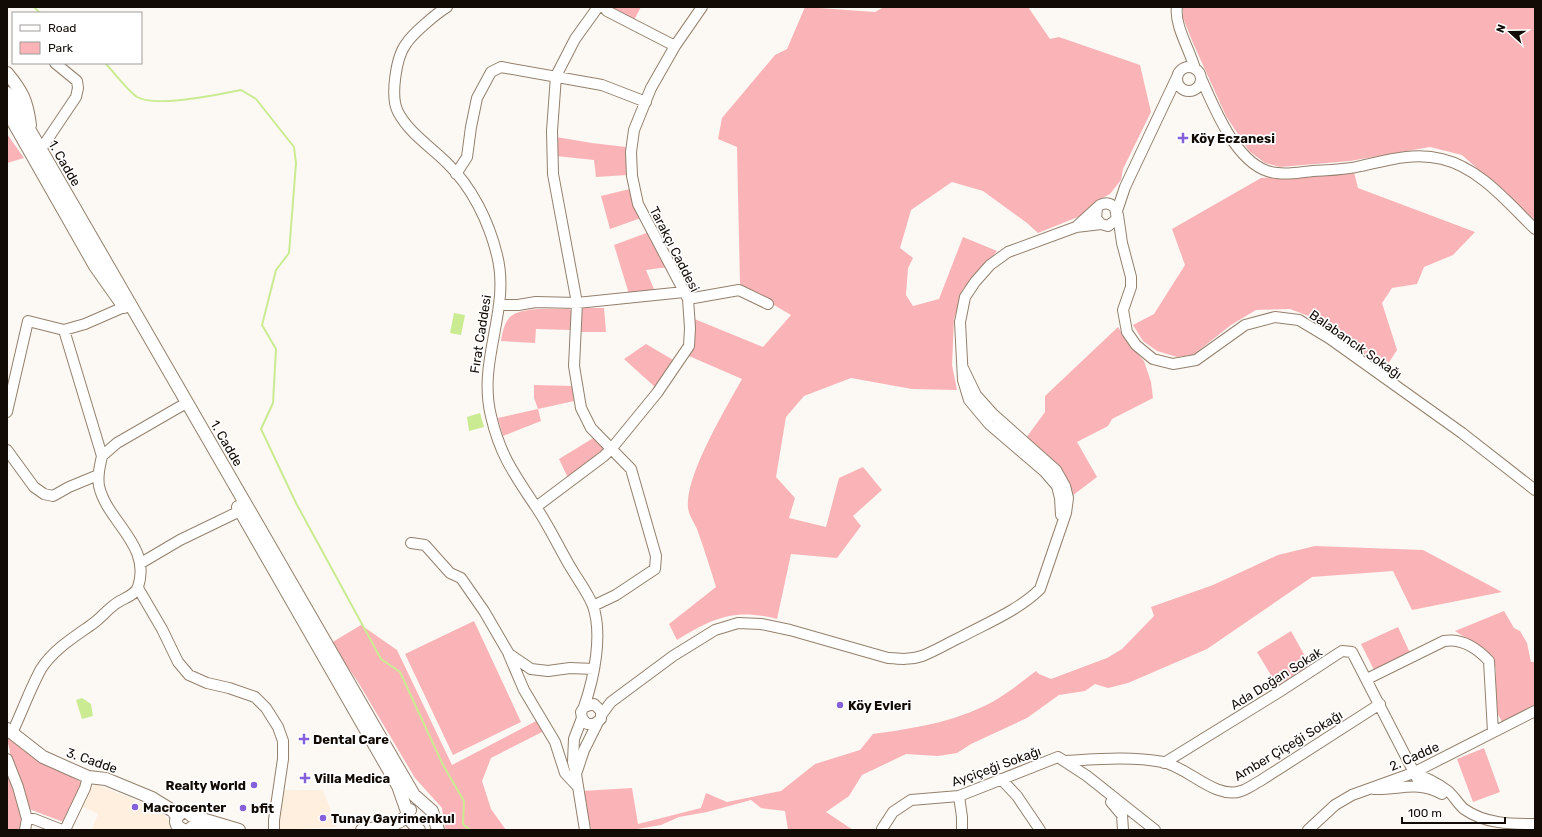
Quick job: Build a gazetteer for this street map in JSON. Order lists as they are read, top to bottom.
{
  "streets": {
    "main road": ["1. Cadde", "3. Cadde"],
    "street": [
      "Tarakçı Caddesi",
      "Fırat Caddesi",
      "Balabancık Sokağı",
      "Ada Doğan Sokak",
      "Amber Çiçeği Sokağı",
      "2. Cadde",
      "Ayçiçeği Sokağı"
    ]
  },
  "crossings": [
    ["Tarakçı Caddesi", "Fırat Caddesi"],
    ["Ada Doğan Sokak", "Amber Çiçeği Sokağı"],
    ["Amber Çiçeği Sokağı", "Ayçiçeği Sokağı"]
  ],
  "places": {
    "health": ["Köy Eczanesi", "Dental Care", "Villa Medica"],
    "other": [
      "Köy Evleri",
      "Realty World",
      "Macrocenter",
      "bfit",
      "Tunay Gayrimenkul"
    ]
  },
  "legend": ["Road", "Park"],
  "scale_bar": "100 m",
  "north": "left"
}
